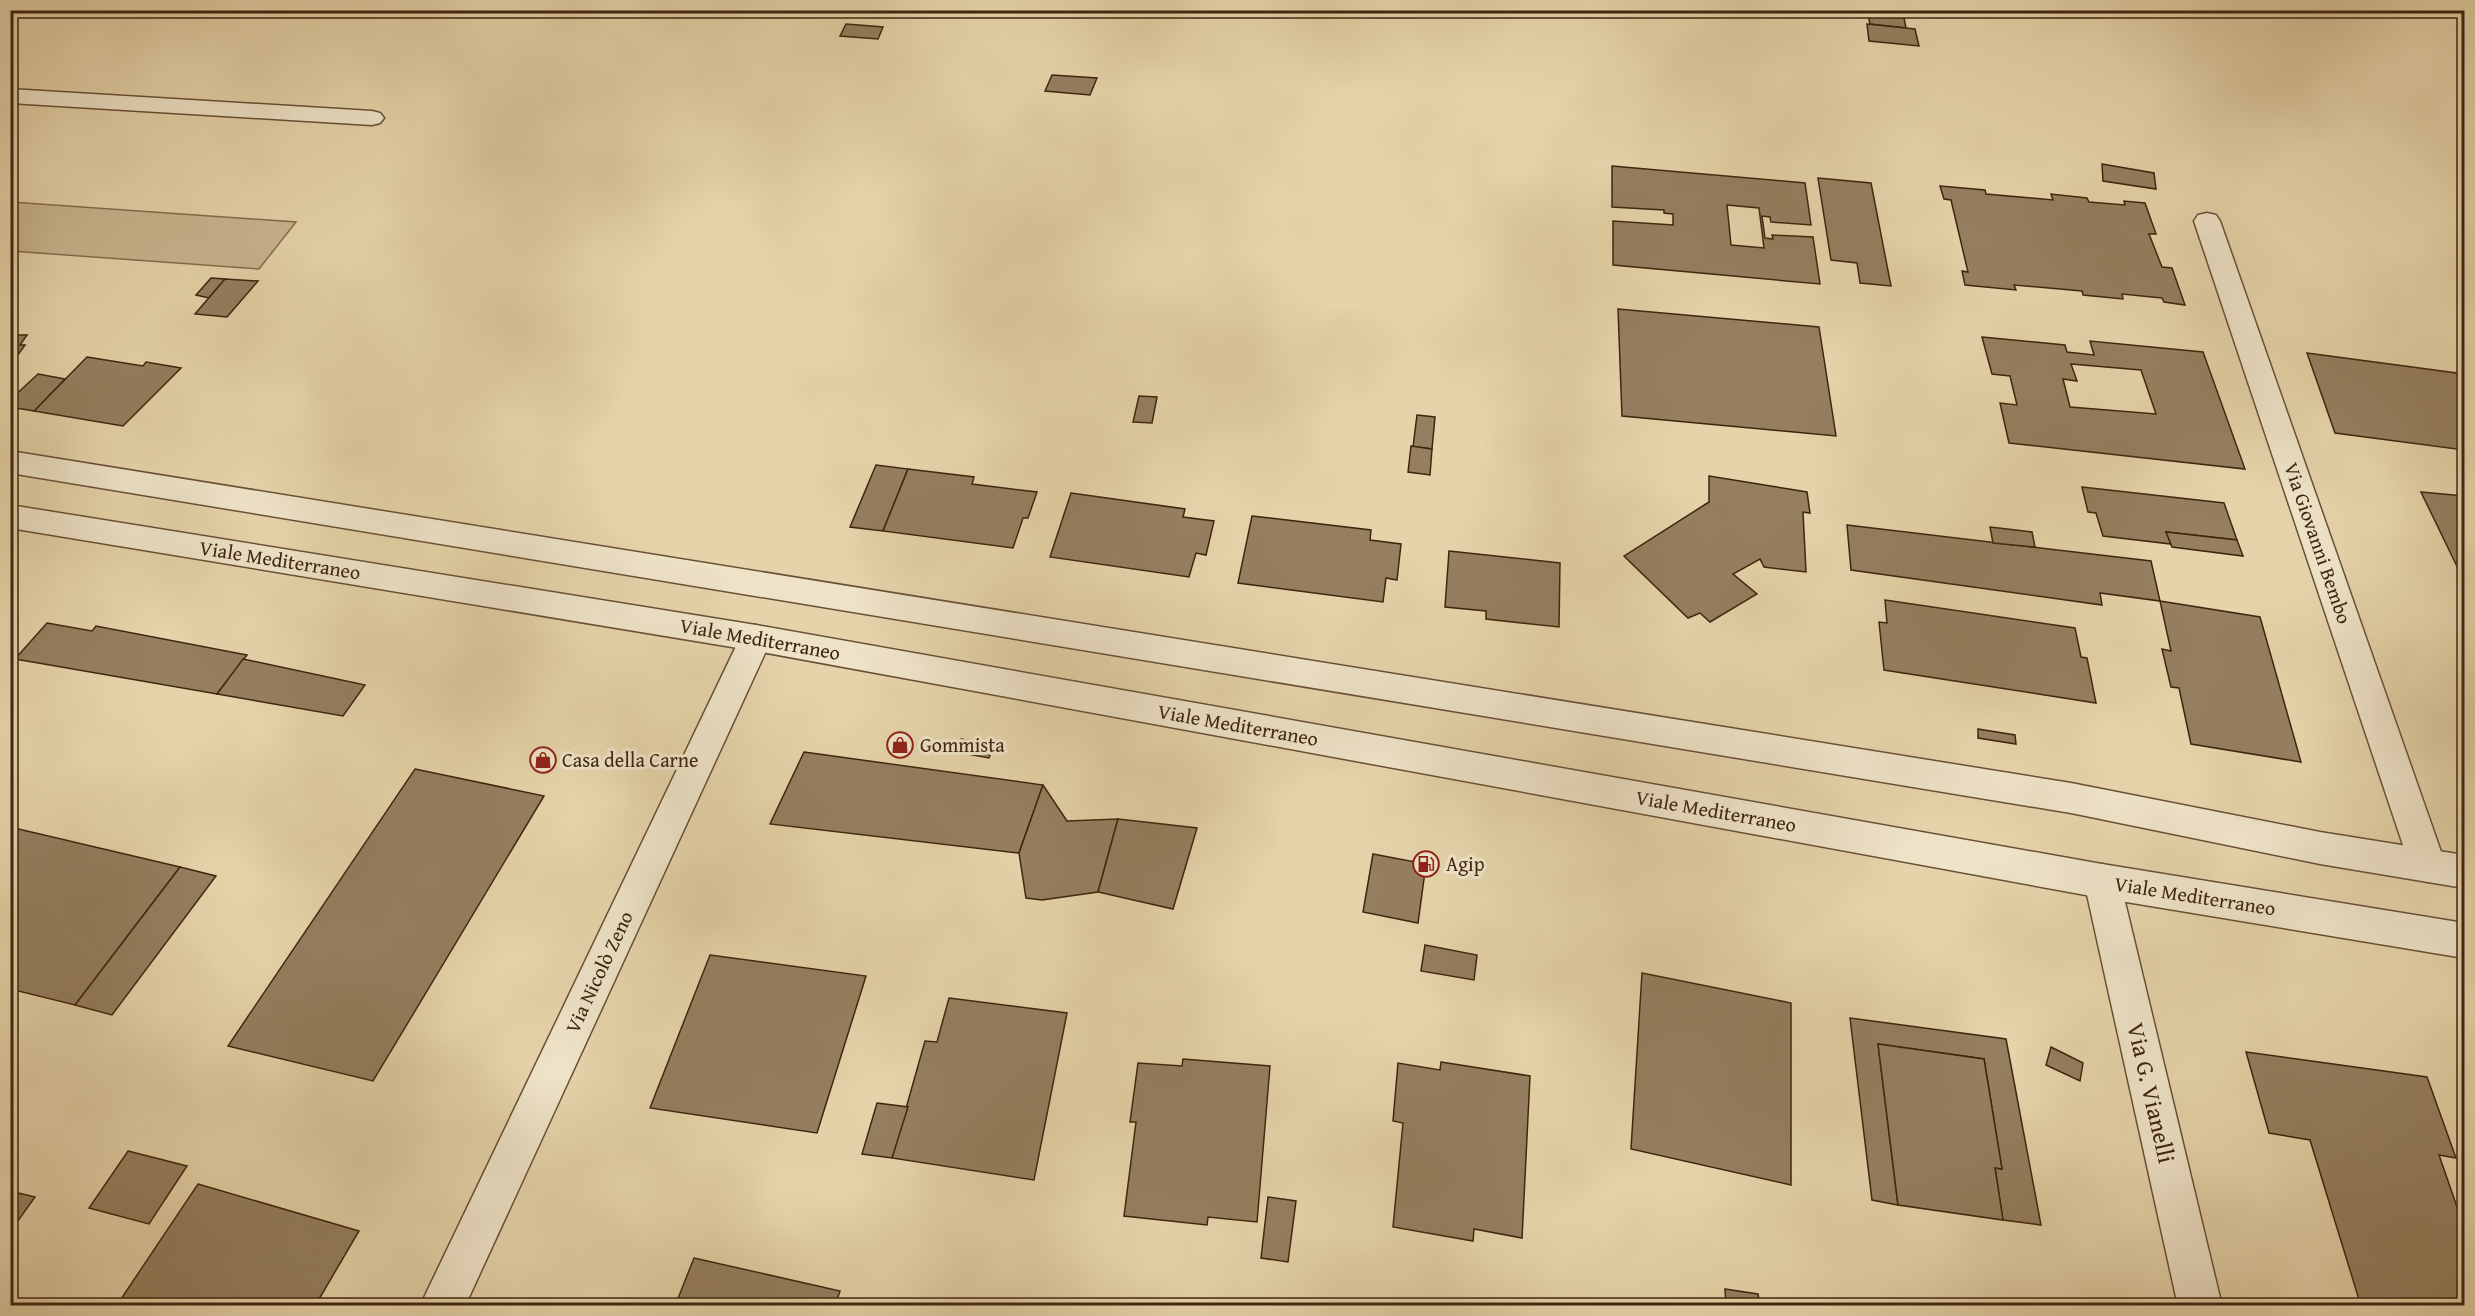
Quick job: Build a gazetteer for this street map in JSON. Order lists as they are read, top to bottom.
{
  "streets": {
    "street": [
      "Via Giovanni Bembo",
      "Viale Mediterraneo",
      "Via Nicolò Zeno",
      "Via G. Vianelli"
    ]
  },
  "crossings": [
    ["Viale Mediterraneo", "Via Nicolò Zeno"],
    ["Viale Mediterraneo", "Via G. Vianelli"]
  ],
  "places": {
    "shop": ["Gommista", "Casa della Carne"],
    "fuel station": ["Agip"]
  }
}
